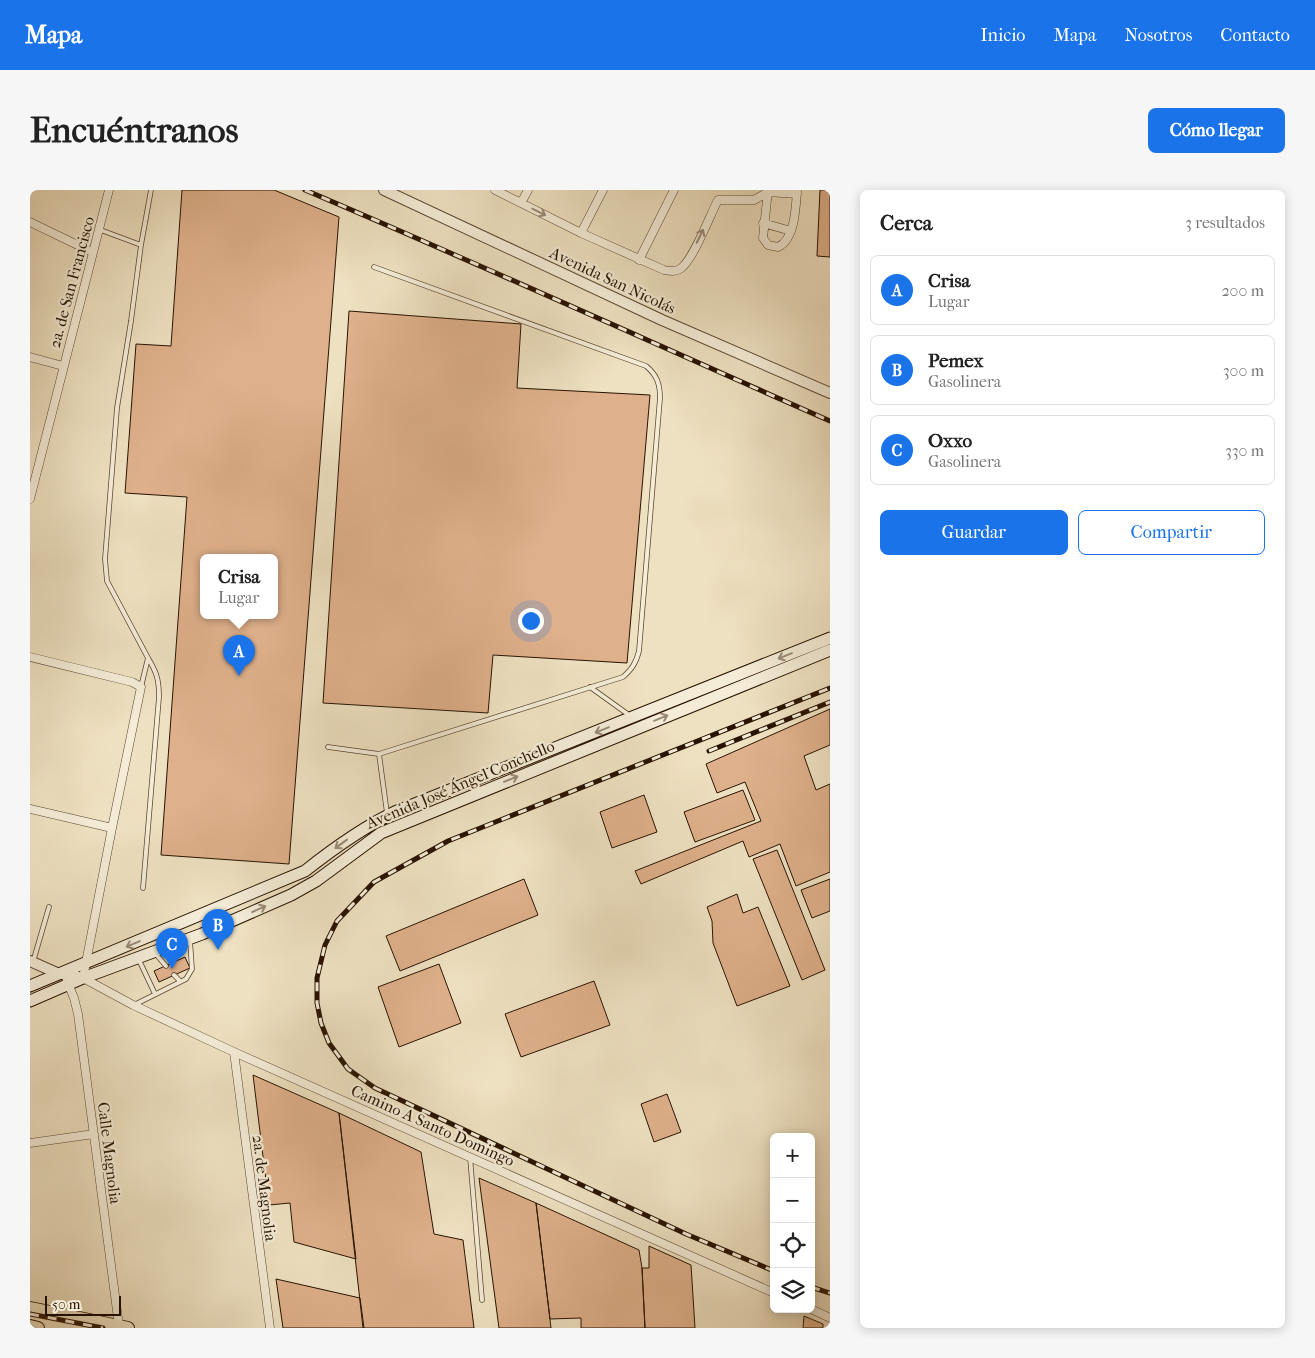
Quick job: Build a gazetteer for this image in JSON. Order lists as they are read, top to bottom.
{
  "streets": {
    "main road": ["Avenida José Ángel Conchello"],
    "street": [
      "Avenida San Nicolás",
      "2a. de San Francisco",
      "Camino A Santo Domingo",
      "Calle Magnolia",
      "2a. de Magnolia"
    ]
  },
  "crossings": [
    ["Avenida José Ángel Conchello", "Camino A Santo Domingo"],
    ["Avenida José Ángel Conchello", "Calle Magnolia"],
    ["Camino A Santo Domingo", "2a. de Magnolia"]
  ],
  "scale_bar": "50 m",
  "page": {
    "header": "Mapa",
    "nav": [
      "Inicio",
      "Mapa",
      "Nosotros",
      "Contacto"
    ],
    "buttons": [
      "Cómo llegar",
      ["Guardar", "Compartir"]
    ],
    "title": "Encuéntranos",
    "heading": ["Cerca", "3 resultados"],
    "list": [
      {
        "mark": "A",
        "name": "Crisa",
        "note": "Lugar",
        "value": "200 m"
      },
      {
        "mark": "B",
        "name": "Pemex",
        "note": "Gasolinera",
        "value": "300 m"
      },
      {
        "mark": "C",
        "name": "Oxxo",
        "note": "Gasolinera",
        "value": "330 m"
      }
    ],
    "popup": ["Crisa", "Lugar"],
    "pins": ["A", "B", "C"],
    "map_buttons": ["+", "−"],
    "scale": "50 m"
  }
}
